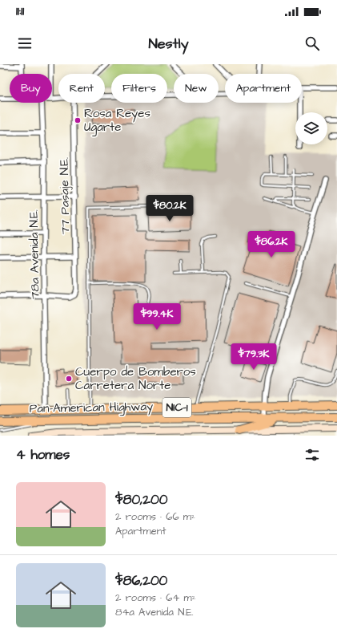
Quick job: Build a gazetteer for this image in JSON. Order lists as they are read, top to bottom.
{
  "streets": {
    "highway": ["Pan-American Highway", "NIC-1"],
    "street": ["77 Pasaje N.E.", "78a Avenida N.E."]
  },
  "crossings": [
    ["77 Pasaje N.E.", "78a Avenida N.E."],
    ["78a Avenida N.E.", "Pan-American Highway"]
  ],
  "places": ["Rosa Reyes Ugarte", "Cuerpo de Bomberos Carretera Norte"],
  "page": {
    "status": "11:11",
    "header": "Nestly",
    "chip": [
      "Buy",
      "Rent",
      "Filters",
      "New",
      "Apartment"
    ],
    "price": [
      "$80.2K",
      "$86.2K",
      "$99.4K",
      "$79.3K"
    ],
    "heading": "4 homes",
    "list": [
      {
        "name": "$80,200",
        "note": "2 rooms · 66 m² · Apartment"
      },
      {
        "name": "$86,200",
        "note": "2 rooms · 64 m² · 84a Avenida N.E."
      }
    ]
  }
}
